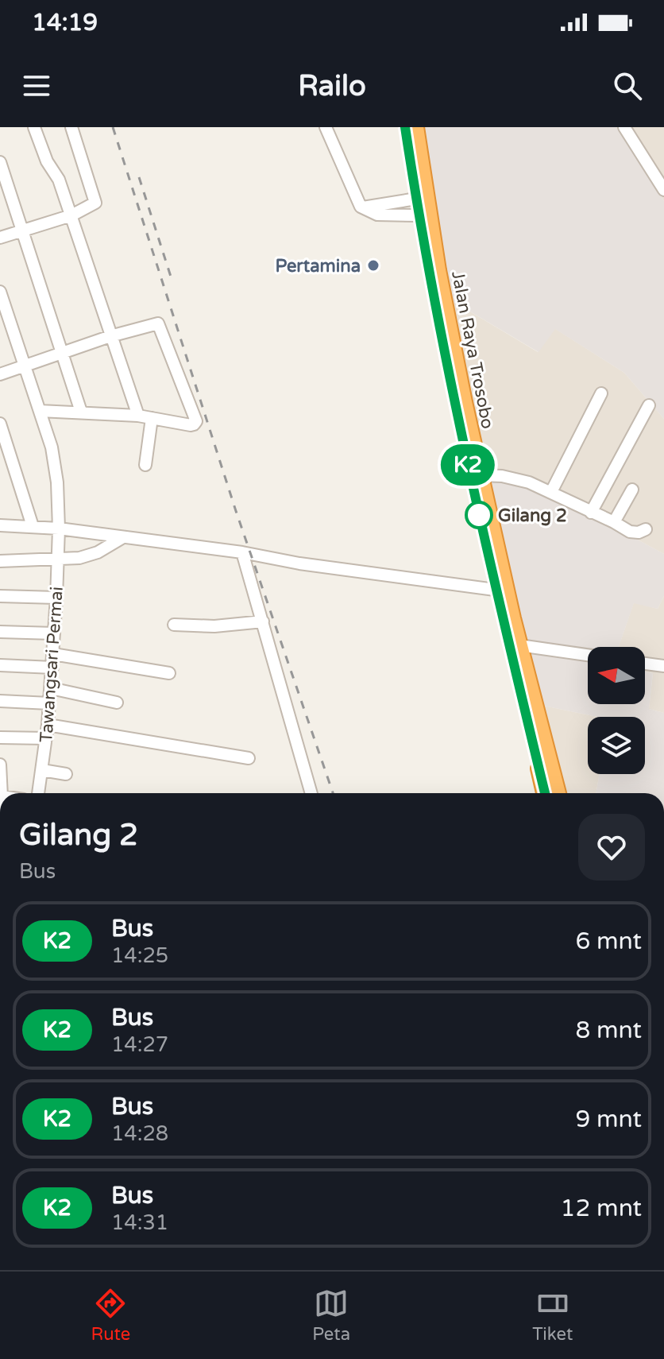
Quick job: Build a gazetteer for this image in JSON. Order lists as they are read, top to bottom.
{
  "streets": {
    "highway": ["Jalan Raya Trosobo"],
    "street": ["Tawangsari Permai"]
  },
  "places": ["Pertamina", "Gilang 2"],
  "lines": ["bus line K2"],
  "north": "left",
  "page": {
    "status": "14:19",
    "header": "Railo",
    "on_map": "K2",
    "heading": ["Gilang 2", "Bus"],
    "list": [
      {
        "mark": "K2",
        "name": "Bus",
        "note": "14:25",
        "value": "6 mnt"
      },
      {
        "mark": "K2",
        "name": "Bus",
        "note": "14:27",
        "value": "8 mnt"
      },
      {
        "mark": "K2",
        "name": "Bus",
        "note": "14:28",
        "value": "9 mnt"
      },
      {
        "mark": "K2",
        "name": "Bus",
        "note": "14:31",
        "value": "12 mnt"
      }
    ],
    "tabs": ["Rute", "Peta", "Tiket"]
  }
}
